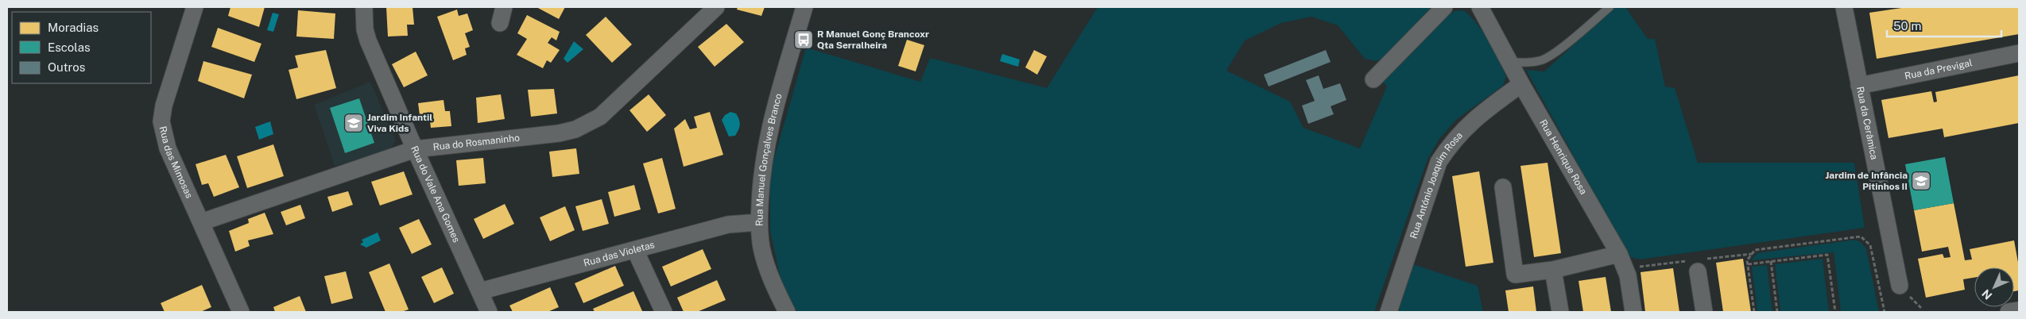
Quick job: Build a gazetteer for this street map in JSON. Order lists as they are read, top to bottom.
{
  "streets": {
    "street": [
      "Rua da Previgal",
      "Rua da Cerâmica",
      "Rua do Rosmaninho",
      "Rua Henrique Rosa",
      "Rua Manuel Gonçalves Branco",
      "Rua das Mimosas",
      "Rua António Joaquim Rosa",
      "Rua do Vale Ana Gomes",
      "Rua das Violetas"
    ]
  },
  "crossings": [
    ["Rua da Previgal", "Rua da Cerâmica"],
    ["Rua do Rosmaninho", "Rua das Mimosas"],
    ["Rua do Rosmaninho", "Rua do Vale Ana Gomes"],
    ["Rua Henrique Rosa", "Rua António Joaquim Rosa"],
    ["Rua Manuel Gonçalves Branco", "Rua das Violetas"],
    ["Rua do Vale Ana Gomes", "Rua das Violetas"]
  ],
  "places": {
    "bus stop": ["R Manuel Gonç Brancoxr Qta Serralheira"],
    "school or university": ["Jardim Infantil Viva Kids", "Jardim de Infância Pitinhos II"]
  },
  "legend": ["Moradias", "Escolas", "Outros"],
  "scale_bar": "50 m",
  "north": "bottom left"
}
